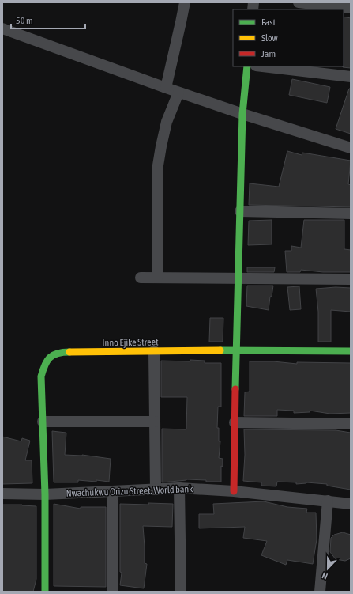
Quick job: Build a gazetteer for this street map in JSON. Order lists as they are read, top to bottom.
{
  "streets": {
    "street": ["Inno Ejike Street", "Nwachukwu Orizu Street, World bank"]
  },
  "crossings": [
    ["Inno Ejike Street", "Nwachukwu Orizu Street, World bank"]
  ],
  "legend": ["Fast", "Slow", "Jam"],
  "scale_bar": "50 m",
  "north": "bottom"
}
